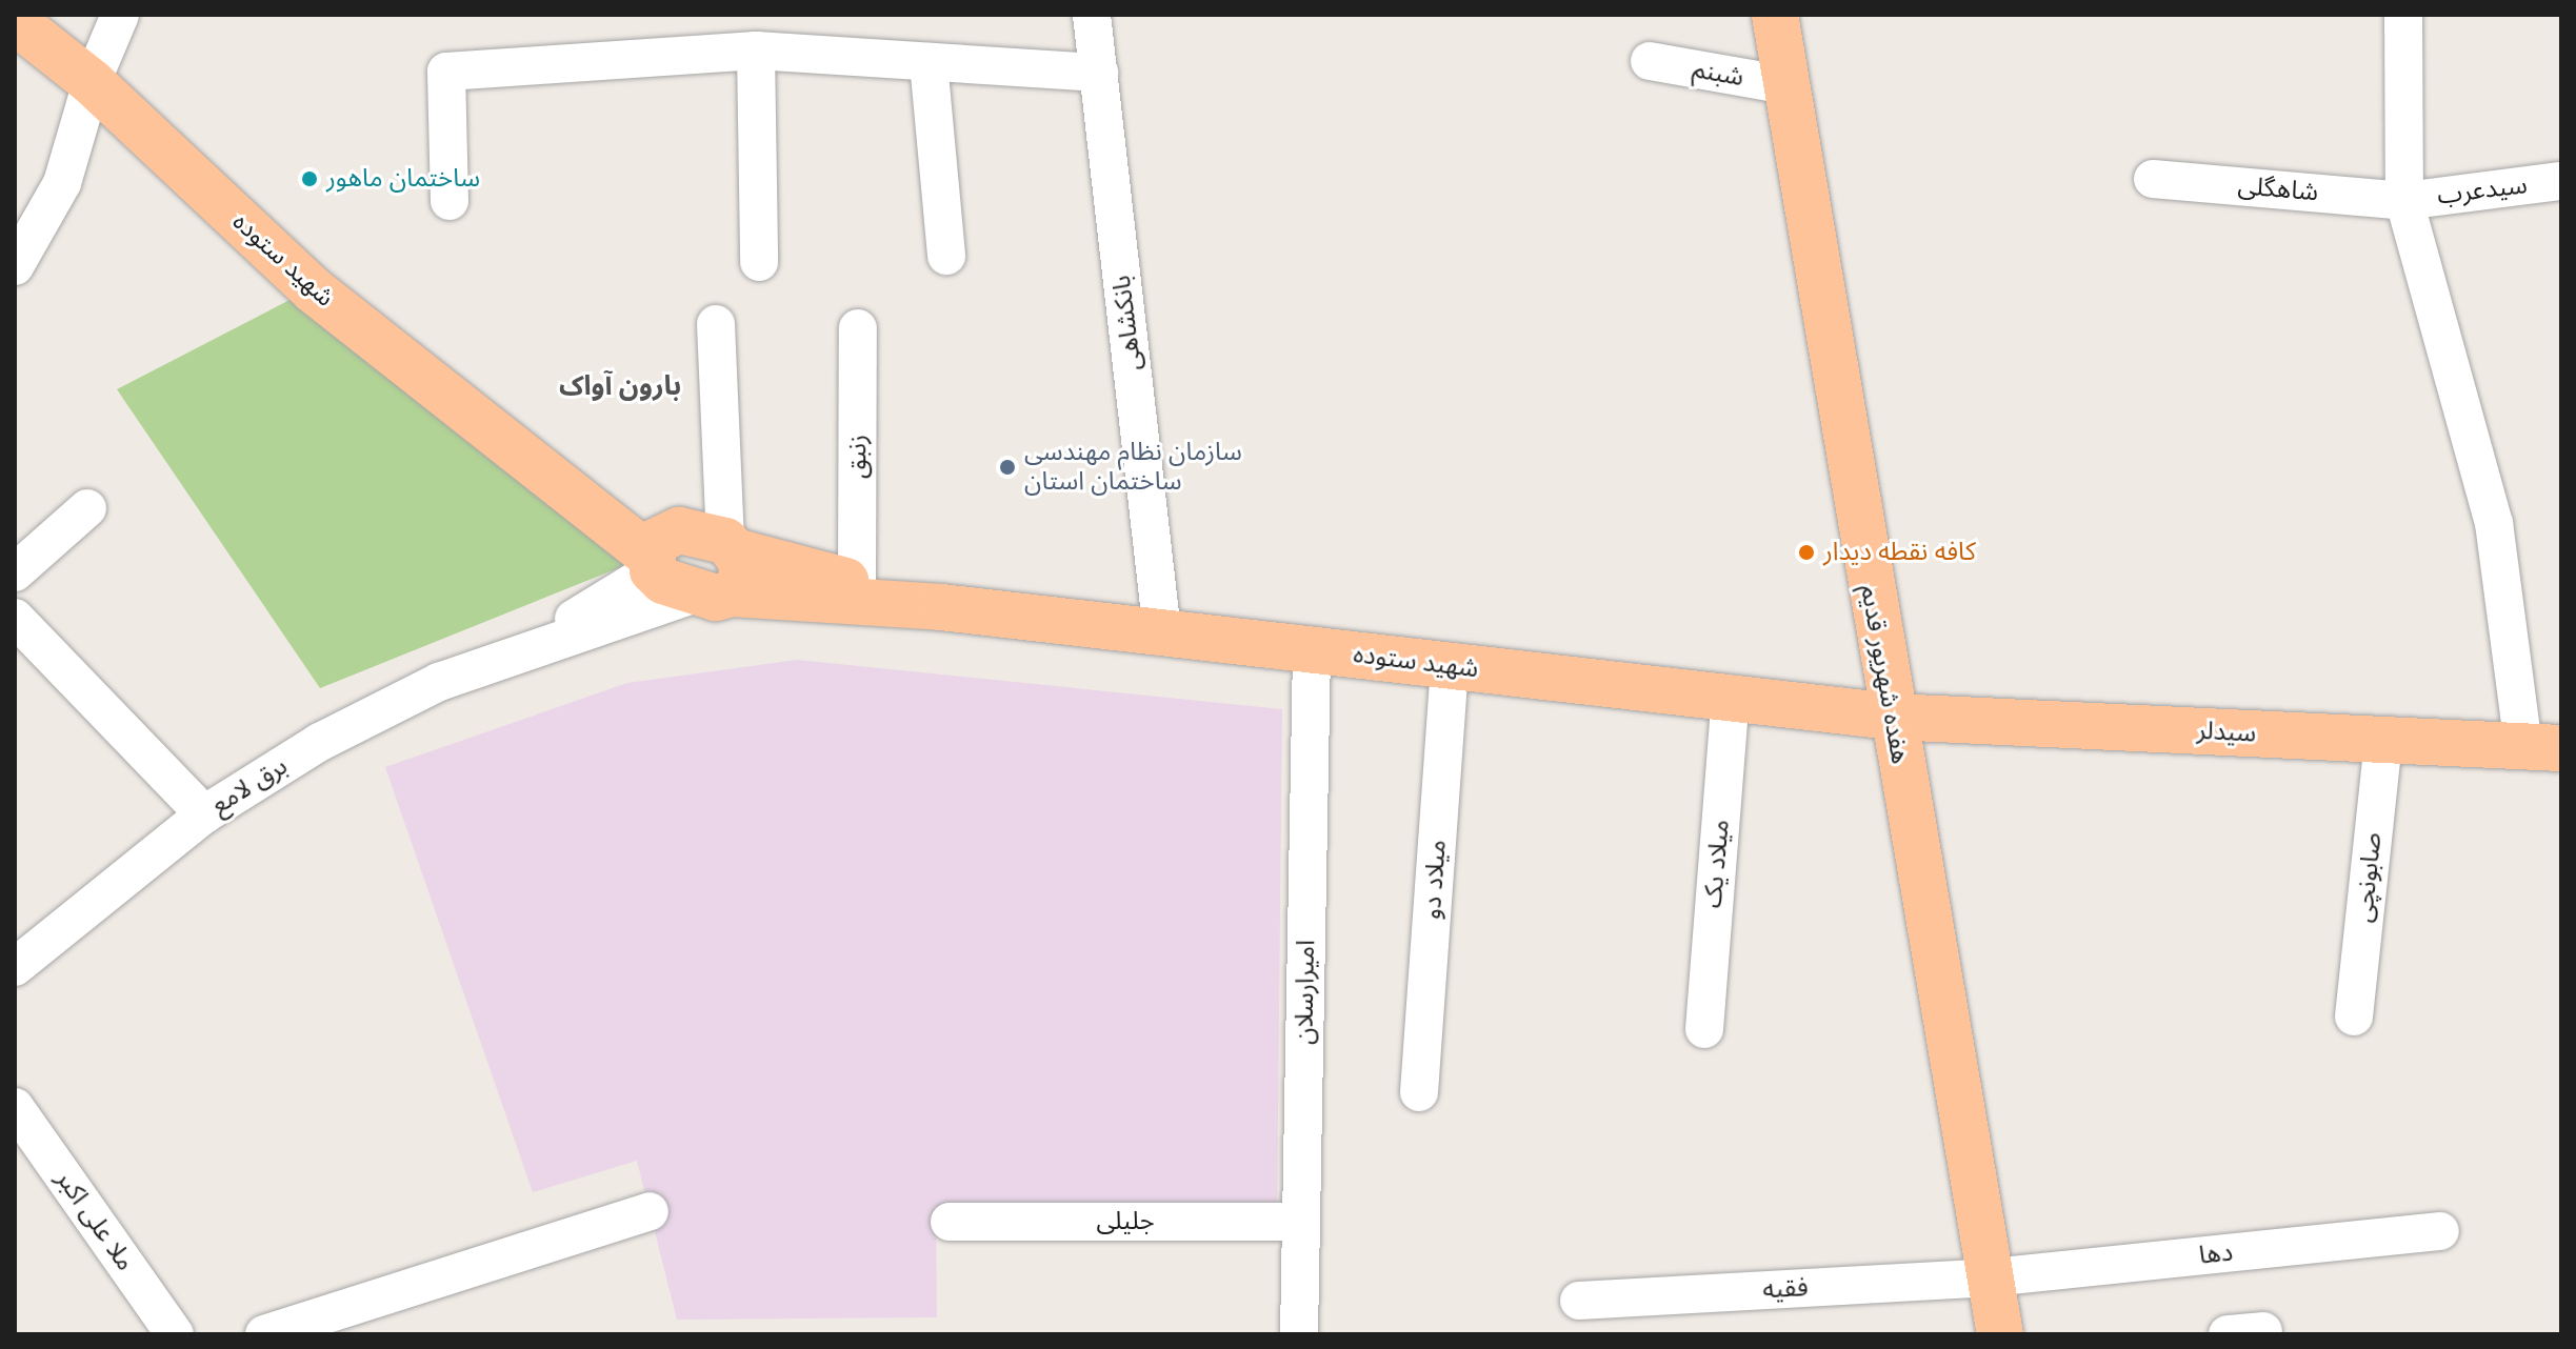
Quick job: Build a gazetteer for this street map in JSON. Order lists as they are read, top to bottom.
{
  "streets": {
    "main road": ["شهید ستوده", "هفده شهریور قدیم", "سیدلر"],
    "street": [
      "شبنم",
      "شاهگلی",
      "سیدعرب",
      "بانکشاهی",
      "زنبق",
      "برق لامع",
      "میلاد یک",
      "صابونچی",
      "میلاد دو",
      "امیرارسلان",
      "ملا علی اکبر",
      "جلیلی",
      "دها",
      "فقیه"
    ]
  },
  "crossings": [
    ["شبنم", "هفده شهریور قدیم"],
    ["شاهگلی", "سیدعرب"],
    ["شهید ستوده", "بانکشاهی"],
    ["شهید ستوده", "زنبق"],
    ["شهید ستوده", "هفده شهریور قدیم"],
    ["شهید ستوده", "سیدلر"],
    ["شهید ستوده", "برق لامع"],
    ["شهید ستوده", "میلاد یک"],
    ["شهید ستوده", "میلاد دو"],
    ["شهید ستوده", "امیرارسلان"],
    ["هفده شهریور قدیم", "سیدلر"],
    ["هفده شهریور قدیم", "دها"],
    ["هفده شهریور قدیم", "فقیه"],
    ["سیدلر", "صابونچی"],
    ["امیرارسلان", "جلیلی"],
    ["دها", "فقیه"]
  ],
  "districts": ["بارون آواک"],
  "places": ["ساختمان ماهور", "سازمان نظام مهندسی ساختمان استان", "کافه نقطه دیدار"]
}
